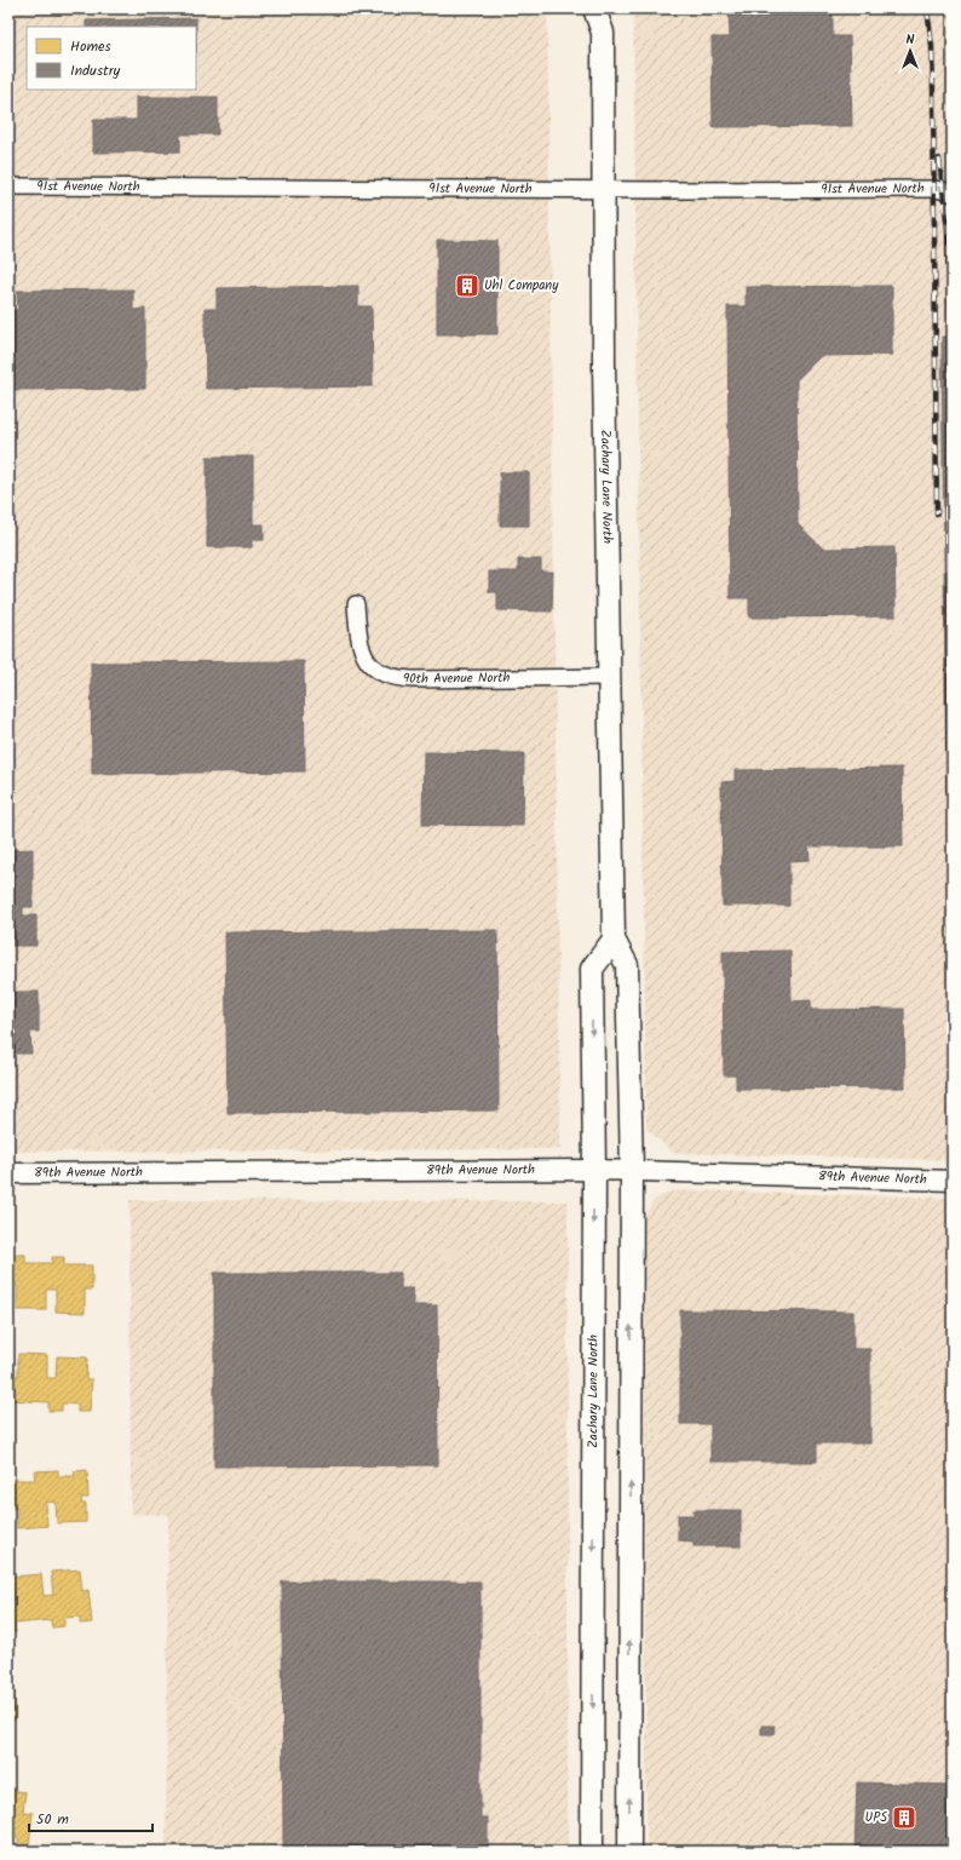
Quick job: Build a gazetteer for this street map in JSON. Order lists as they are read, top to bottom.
{
  "streets": {
    "main road": ["Zachary Lane North"],
    "street": ["91st Avenue North", "90th Avenue North", "89th Avenue North"]
  },
  "crossings": [
    ["91st Avenue North", "Zachary Lane North"],
    ["Zachary Lane North", "90th Avenue North"],
    ["Zachary Lane North", "89th Avenue North"]
  ],
  "places": {
    "building": ["Uhl Company", "UPS"]
  },
  "legend": ["Homes", "Industry"],
  "scale_bar": "50 m",
  "north": "top"
}
